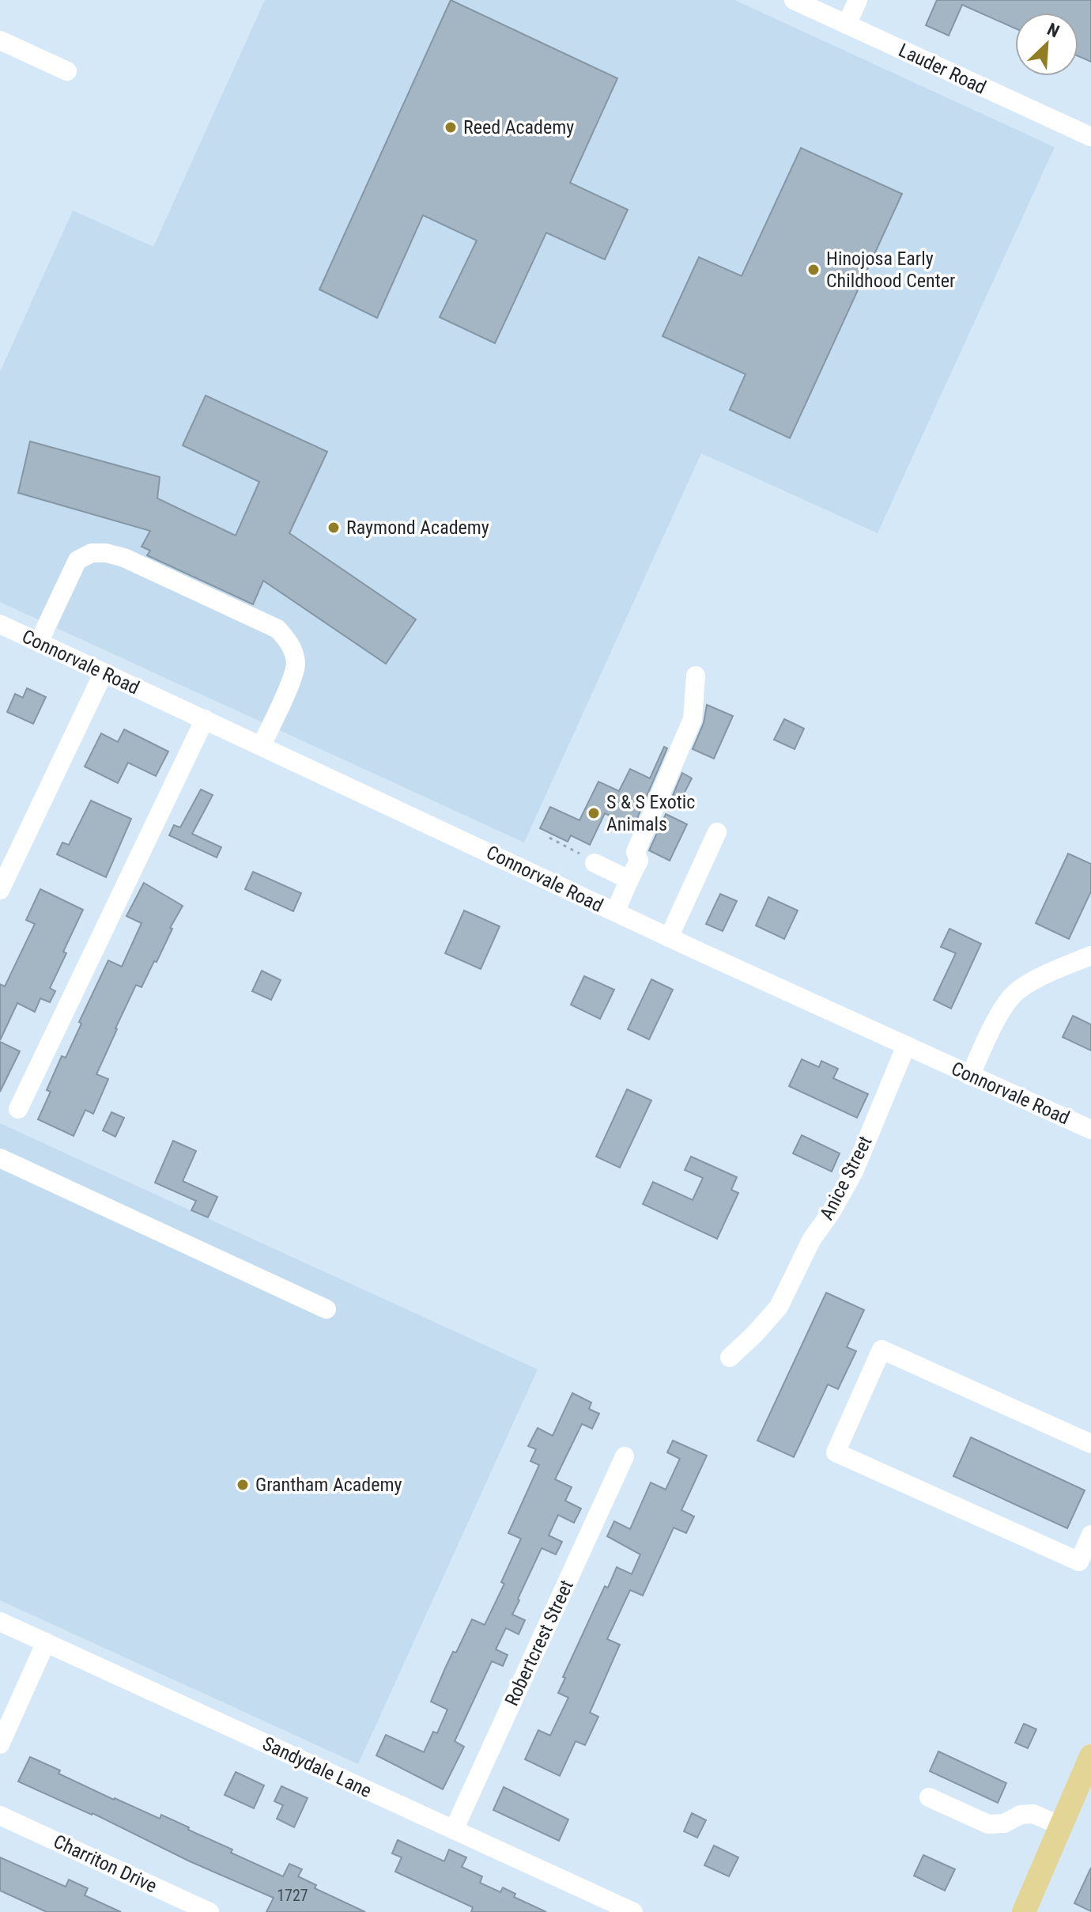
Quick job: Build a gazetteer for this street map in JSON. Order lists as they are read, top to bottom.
{
  "streets": {
    "street": [
      "Lauder Road",
      "Connorvale Road",
      "Anice Street",
      "Robertcrest Street",
      "Sandydale Lane",
      "Charriton Drive"
    ]
  },
  "crossings": [
    ["Connorvale Road", "Anice Street"],
    ["Robertcrest Street", "Sandydale Lane"]
  ],
  "places": [
    "Reed Academy",
    "Hinojosa Early Childhood Center",
    "Raymond Academy",
    "S & S Exotic Animals",
    "Grantham Academy"
  ],
  "house_numbers": ["1727"],
  "north": "top right"
}
